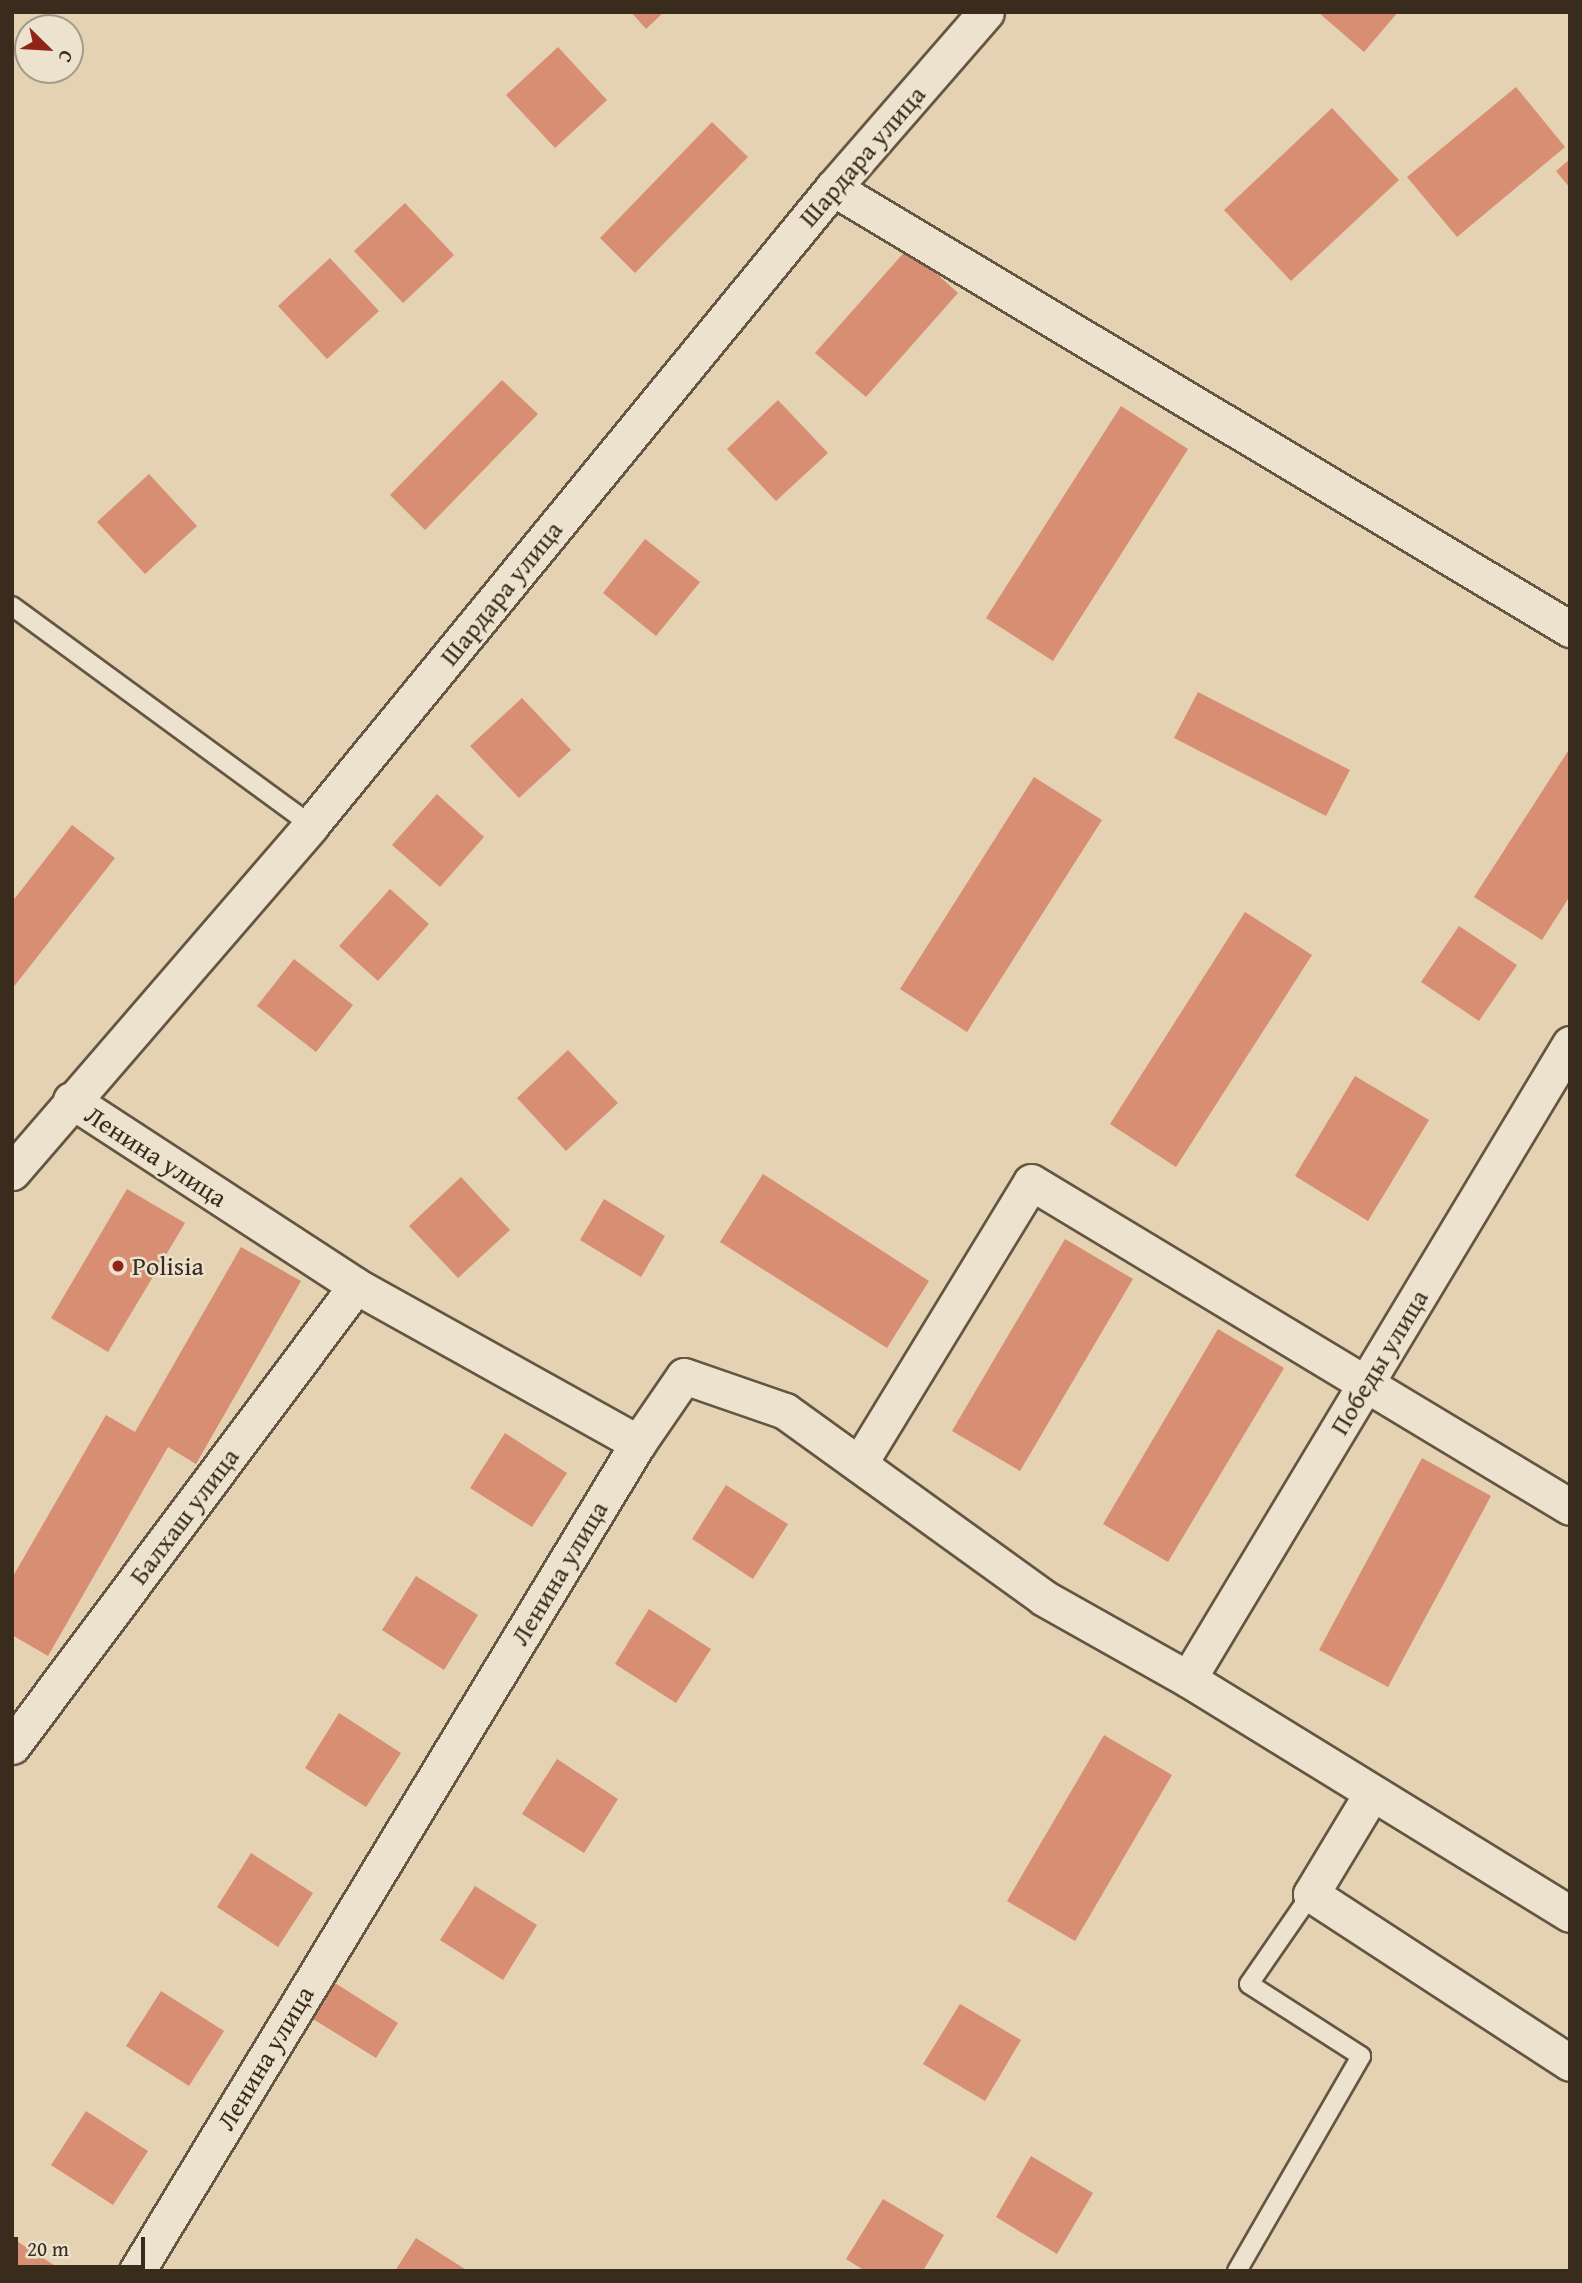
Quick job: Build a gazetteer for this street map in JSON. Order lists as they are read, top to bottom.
{
  "streets": {
    "street": [
      "Шардара улица",
      "Ленина улица",
      "Победы улица",
      "Балхаш улица"
    ]
  },
  "crossings": [
    ["Шардара улица", "Ленина улица"],
    ["Ленина улица", "Балхаш улица"]
  ],
  "places": ["Polisia"],
  "scale_bar": "20 m",
  "north": "bottom right"
}
